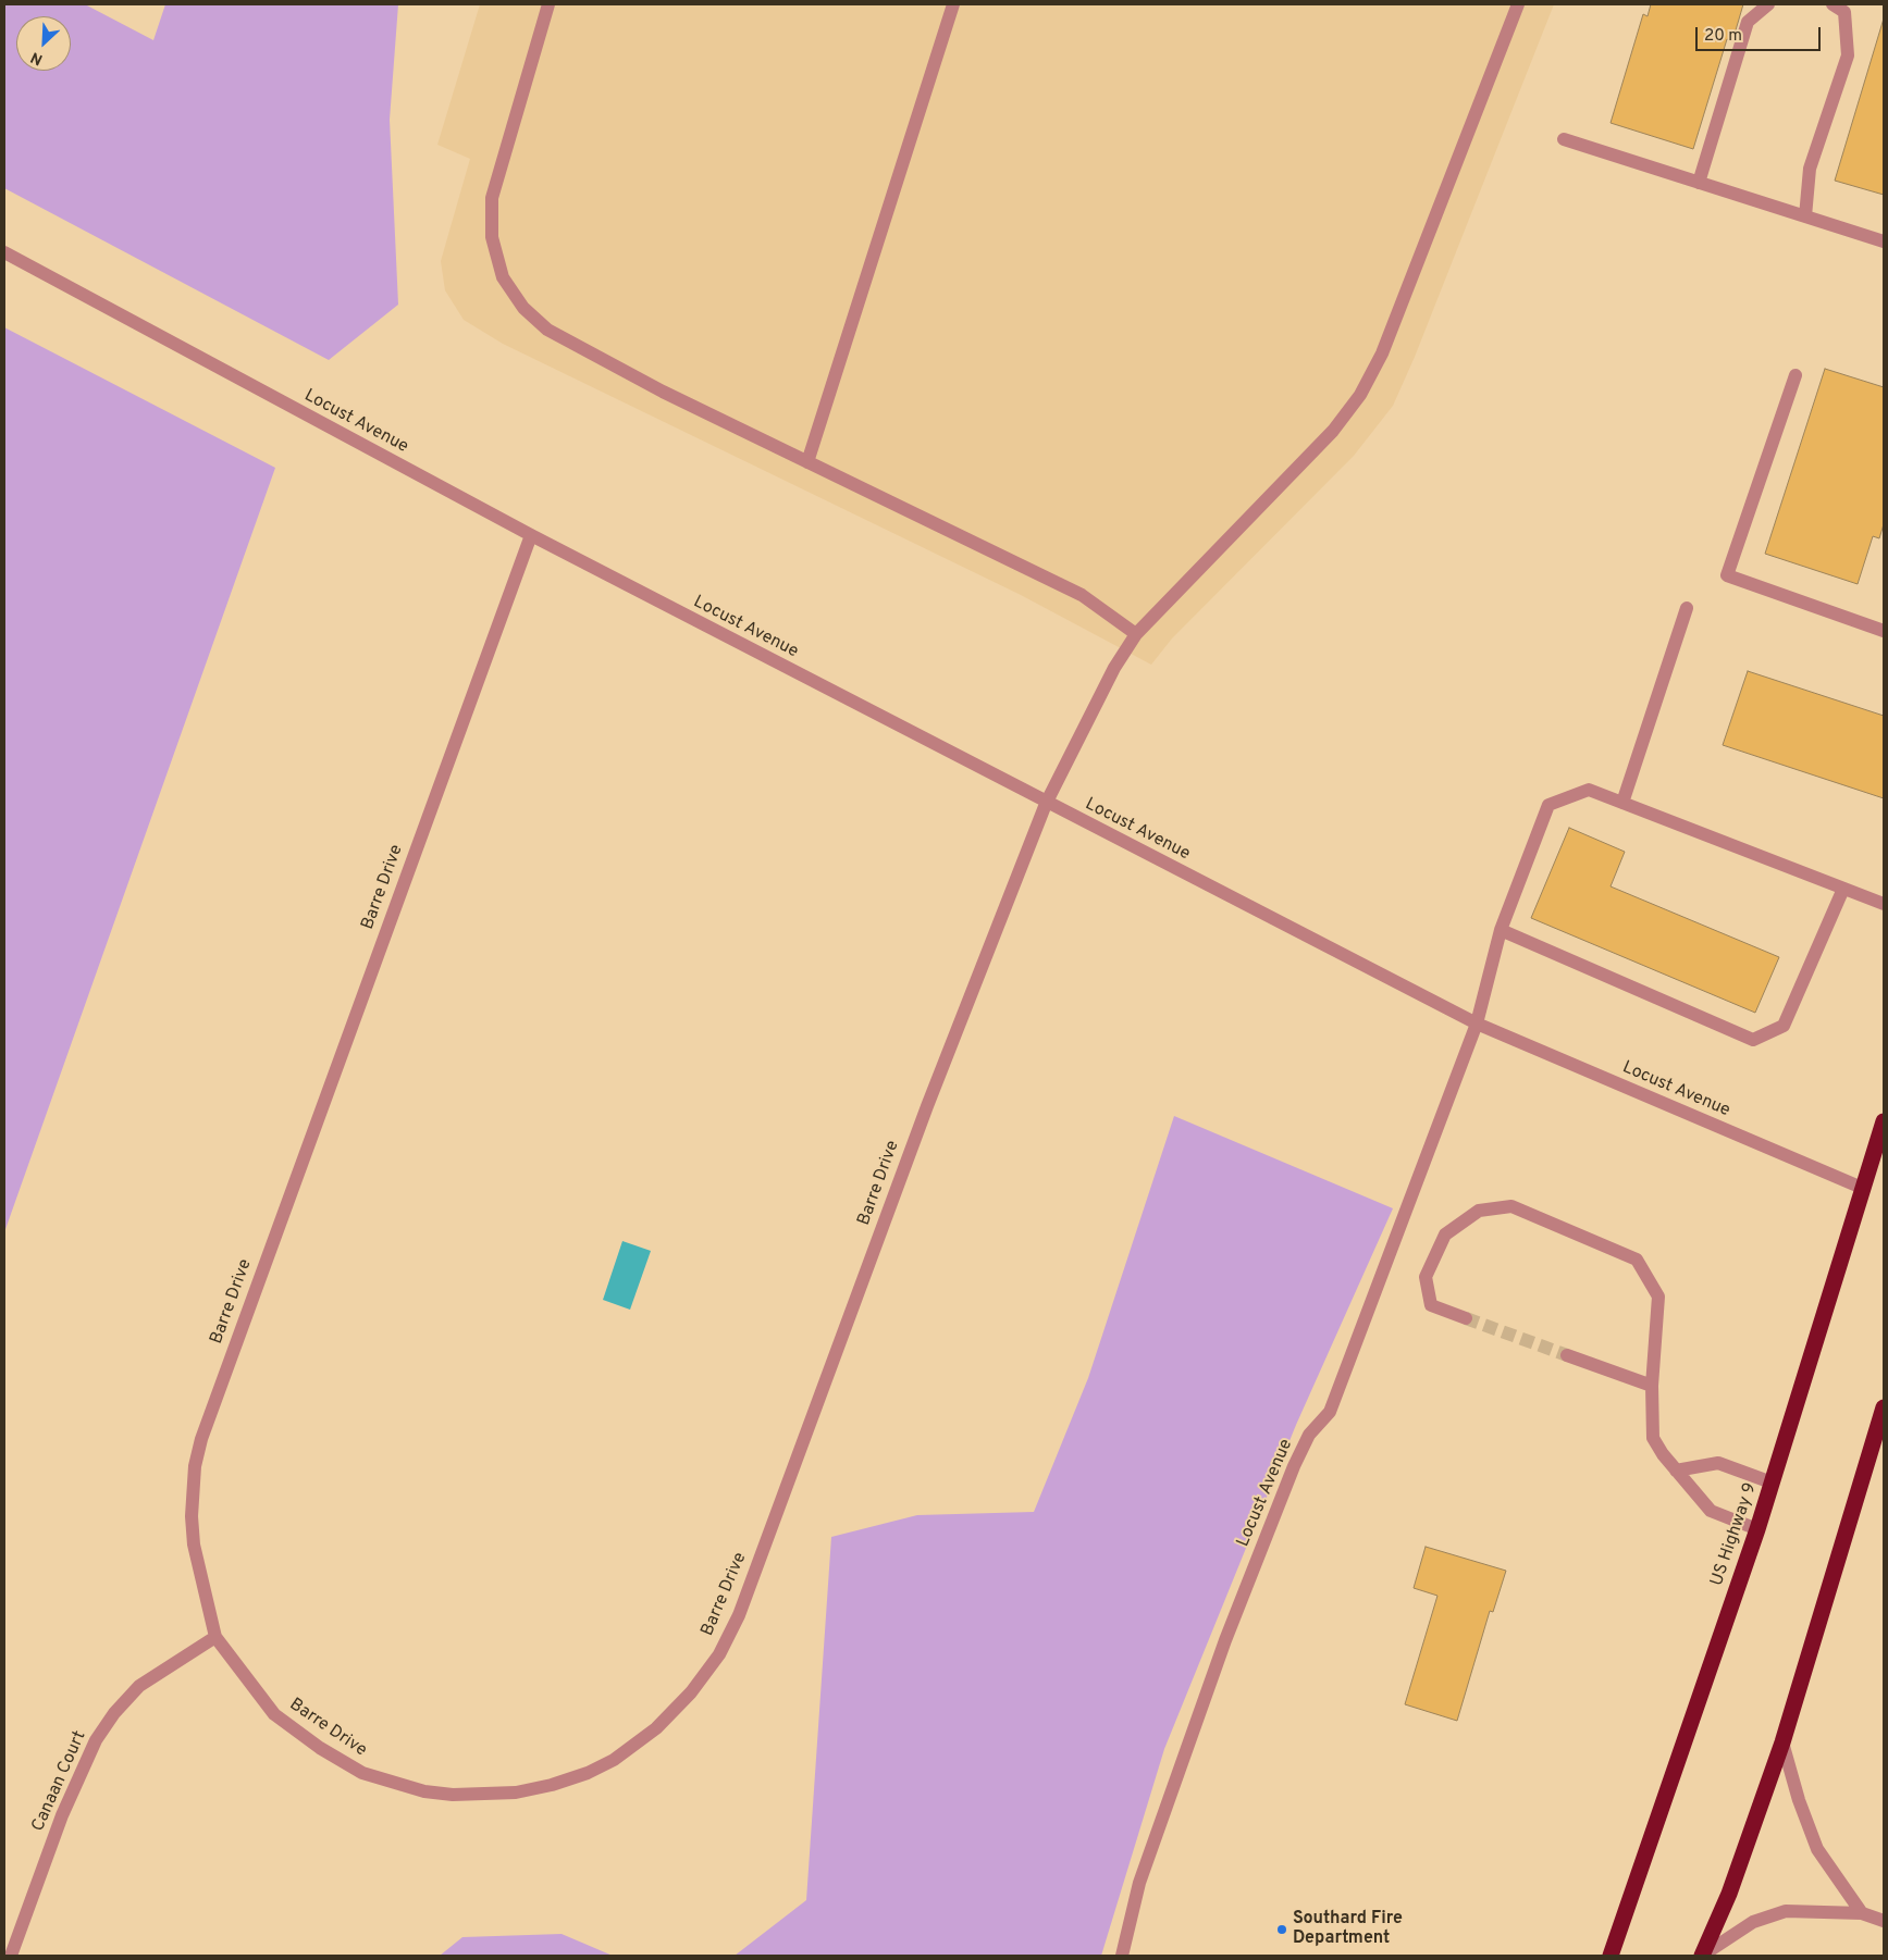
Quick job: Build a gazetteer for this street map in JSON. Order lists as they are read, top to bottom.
{
  "streets": {
    "highway": ["US Highway 9"],
    "street": ["Locust Avenue", "Barre Drive", "Canaan Court"]
  },
  "crossings": [
    ["Locust Avenue", "Barre Drive"],
    ["Locust Avenue", "US Highway 9"],
    ["Barre Drive", "Canaan Court"]
  ],
  "places": ["Southard Fire Department"],
  "scale_bar": "20 m",
  "north": "bottom left"
}
